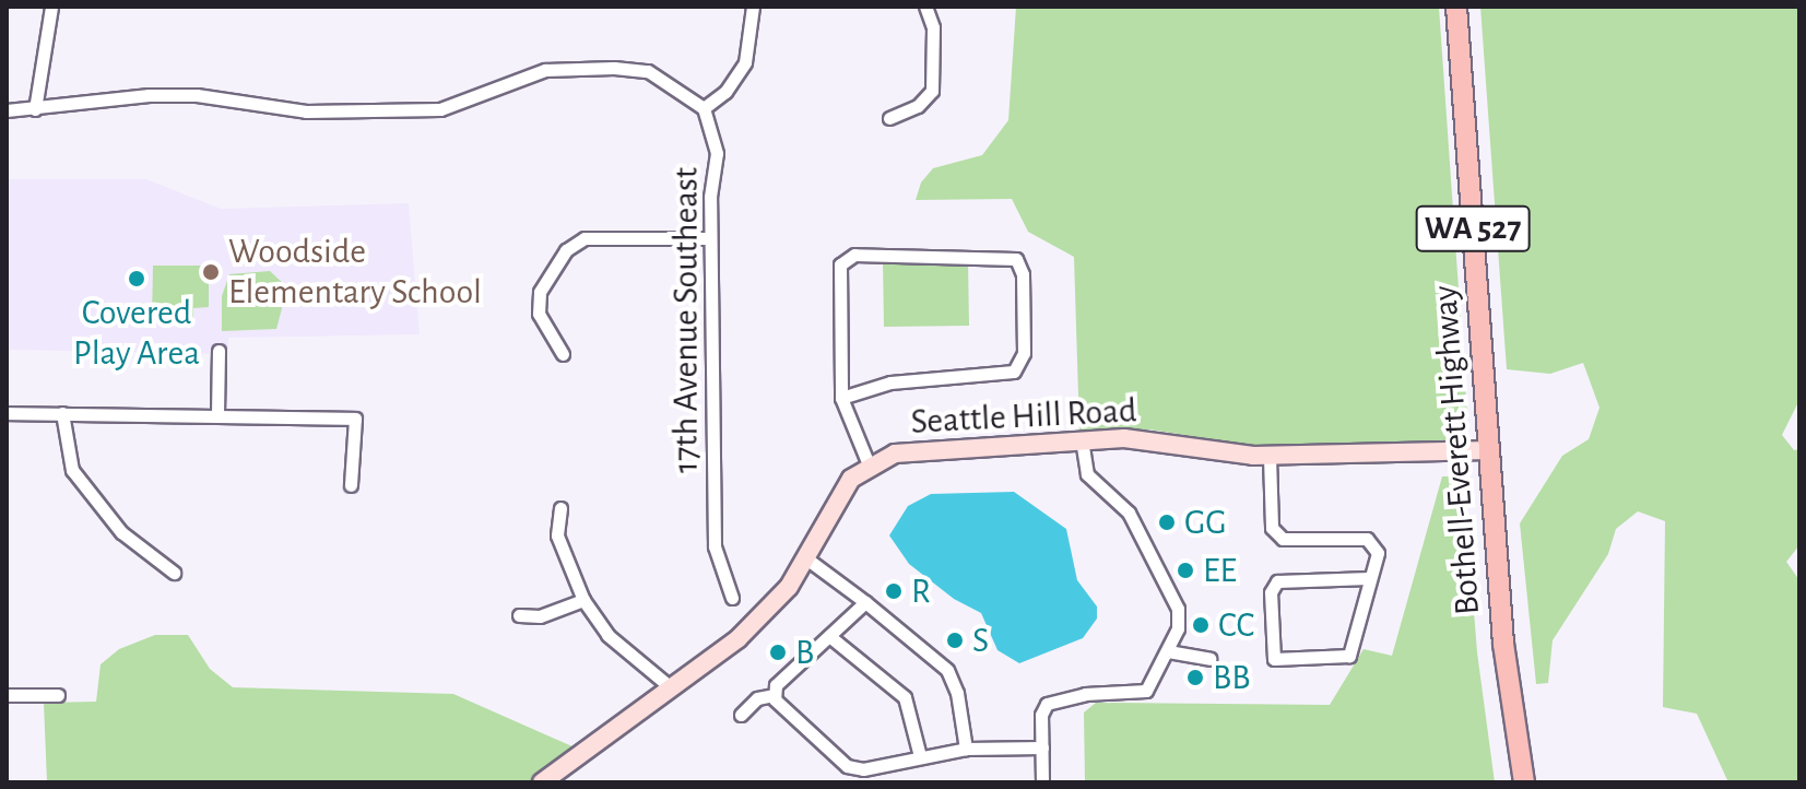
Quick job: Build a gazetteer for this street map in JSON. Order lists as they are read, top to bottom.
{
  "streets": {
    "main road": ["WA 527", "Bothell-Everett Highway"],
    "street": ["17th Avenue Southeast", "Seattle Hill Road"]
  },
  "crossings": [
    ["Seattle Hill Road", "Bothell-Everett Highway"]
  ],
  "places": [
    "Woodside Elementary School",
    "Covered Play Area",
    "GG",
    "EE",
    "R",
    "CC",
    "S",
    "B",
    "BB"
  ]
}
